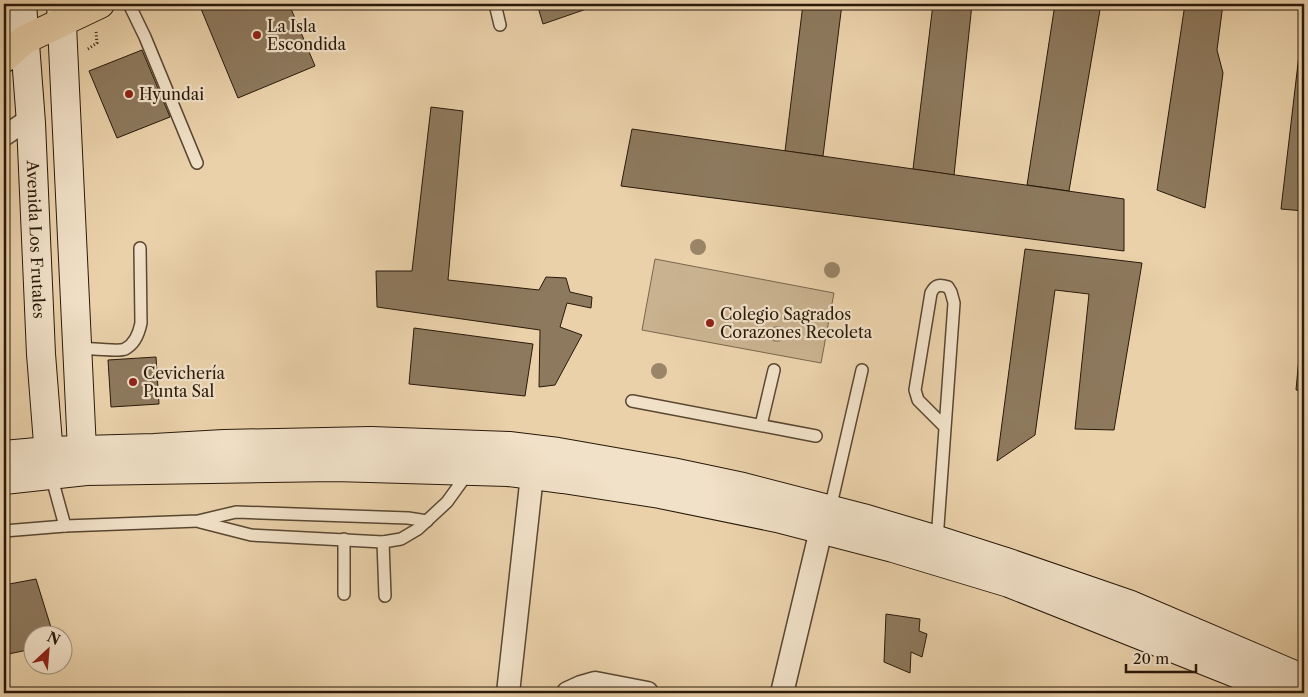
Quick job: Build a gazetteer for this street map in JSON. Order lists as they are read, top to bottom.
{
  "streets": {
    "main road": ["Avenida Los Frutales"]
  },
  "places": [
    "La Isla Escondida",
    "Hyundai",
    "Colegio Sagrados Corazones Recoleta",
    "Cevichería Punta Sal"
  ],
  "scale_bar": "20 m",
  "north": "top right"
}
